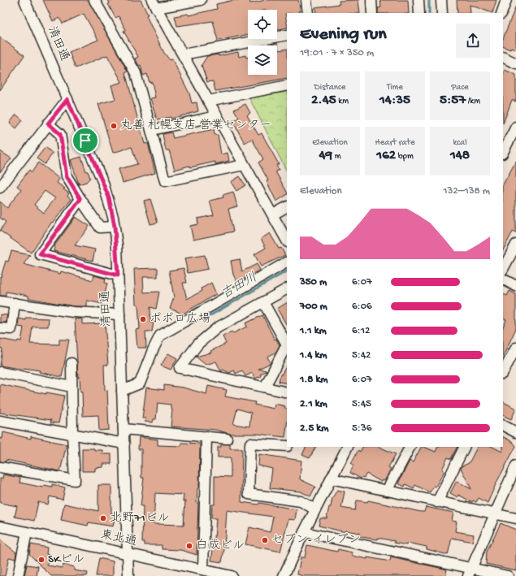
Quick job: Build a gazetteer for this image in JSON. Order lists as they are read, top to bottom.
{
  "streets": {
    "street": ["清田通", "東北通"]
  },
  "crossings": [
    ["清田通", "東北通"]
  ],
  "water": ["吉田川"],
  "places": [
    "丸善 札幌支店 営業センター",
    "ポポロ広場",
    "北野71ビル",
    "セブン-イレブン",
    "白成ビル",
    "SKビル"
  ],
  "page": {
    "heading": ["Evening run", "19:01 · 7 × 350 m"],
    "stats": [
      ["Distance", "2.45 km"],
      ["Time", "14:35"],
      ["Pace", "5:57 /km"],
      ["Elevation", "49 m"],
      ["Heart rate", "162 bpm"],
      ["kcal", "148"]
    ],
    "chart": ["Elevation", "132–138 m"],
    "list": [
      {
        "name": "350 m",
        "note": "6:07"
      },
      {
        "name": "700 m",
        "note": "6:06"
      },
      {
        "name": "1.1 km",
        "note": "6:12"
      },
      {
        "name": "1.4 km",
        "note": "5:42"
      },
      {
        "name": "1.8 km",
        "note": "6:07"
      },
      {
        "name": "2.1 km",
        "note": "5:45"
      },
      {
        "name": "2.5 km",
        "note": "5:36"
      }
    ]
  }
}
